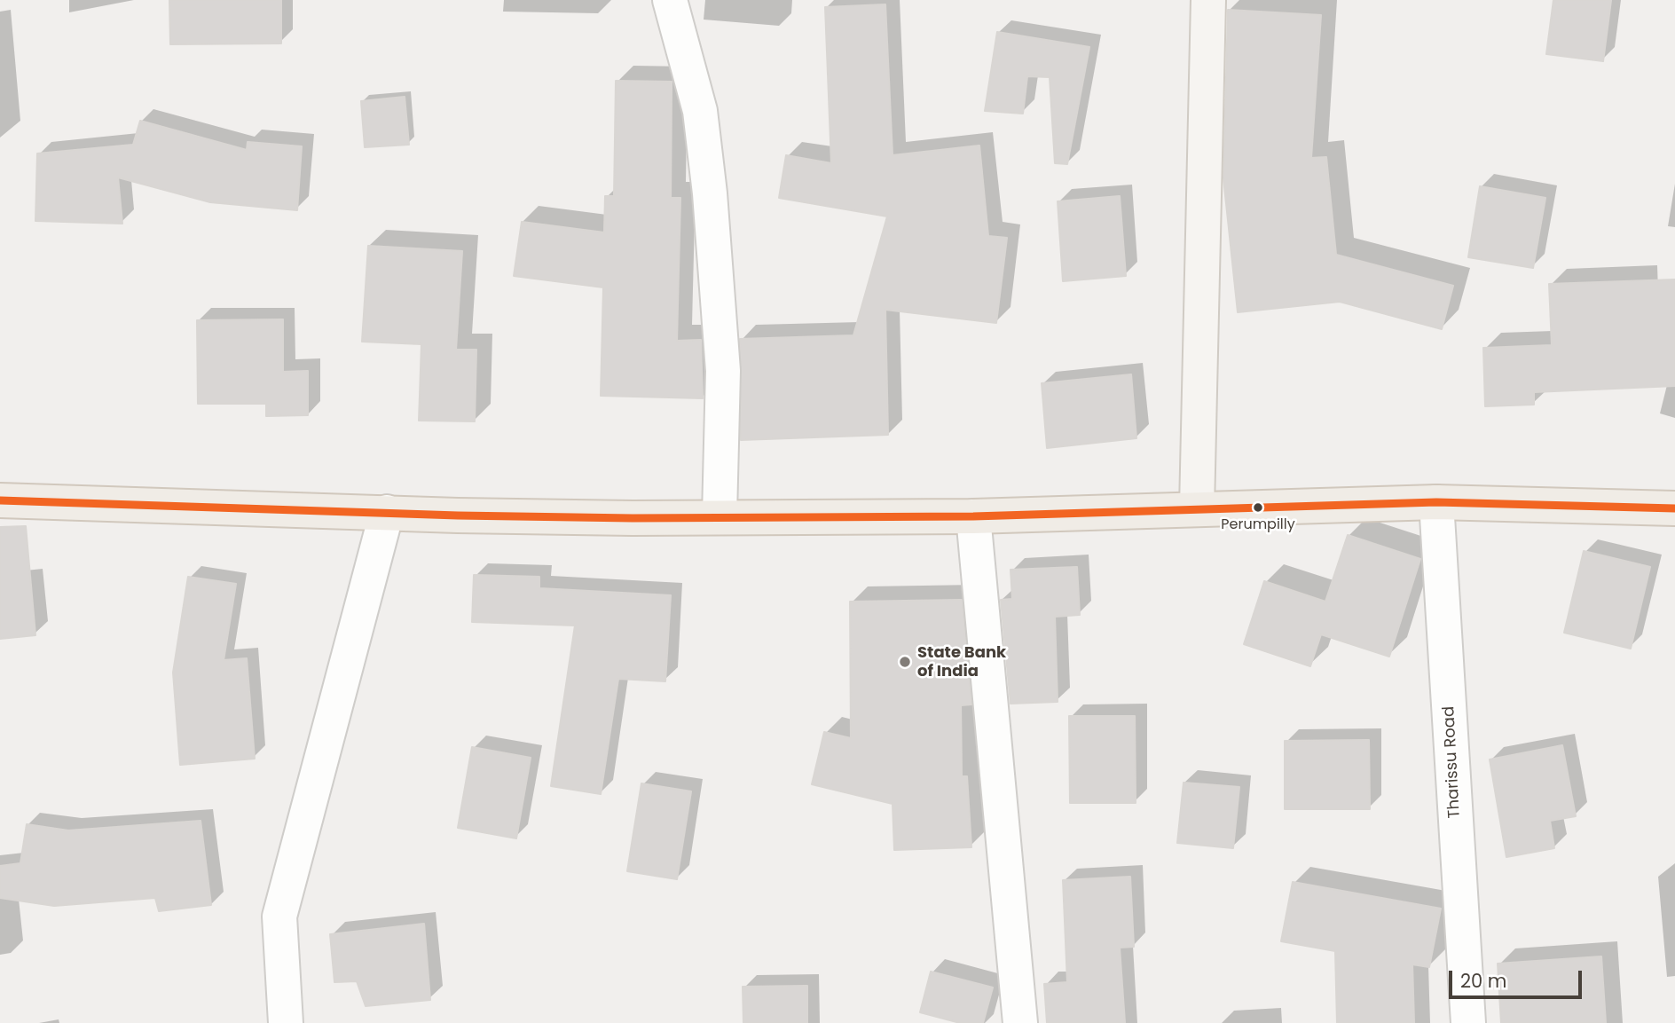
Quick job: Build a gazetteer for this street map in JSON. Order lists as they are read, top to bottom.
{
  "streets": {
    "street": ["Tharissu Road"]
  },
  "places": ["Perumpilly", "State Bank of India"],
  "scale_bar": "20 m"
}
